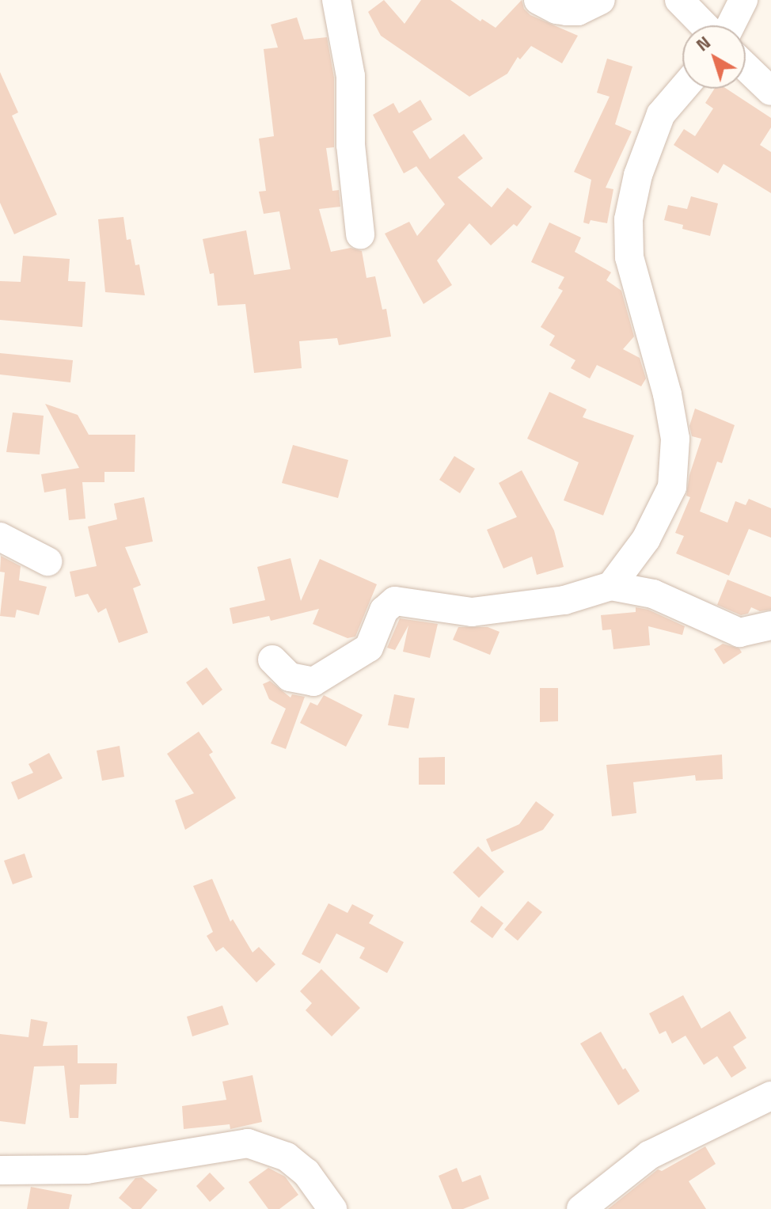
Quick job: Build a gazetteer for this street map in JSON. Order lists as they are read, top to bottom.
{
  "north": "top left"
}
